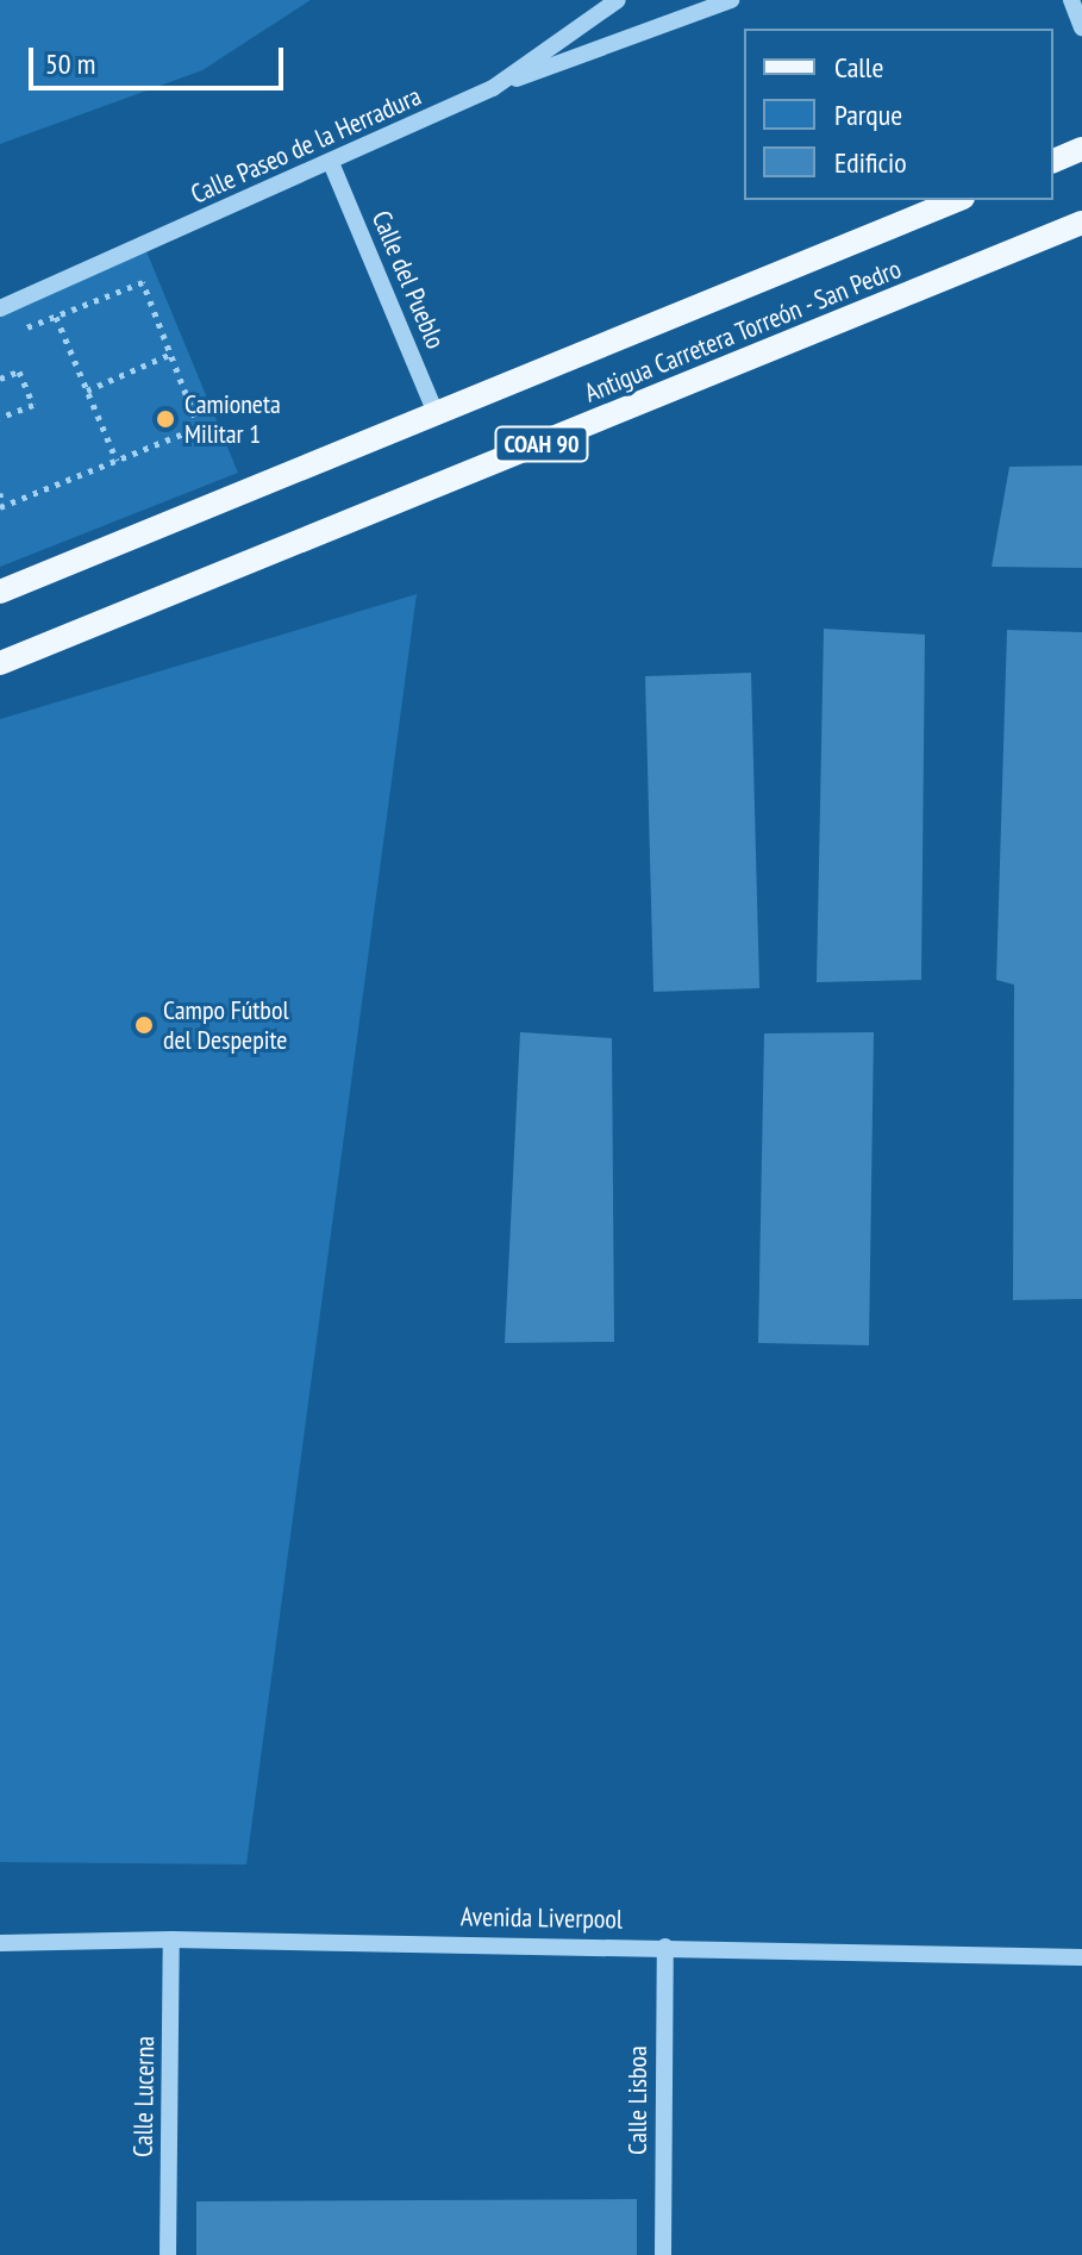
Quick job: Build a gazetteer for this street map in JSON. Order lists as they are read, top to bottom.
{
  "streets": {
    "main road": ["Antigua Carretera Torreón - San Pedro", "COAH 90"],
    "street": [
      "Calle Paseo de la Herradura",
      "Calle del Pueblo",
      "Avenida Liverpool",
      "Calle Lucerna",
      "Calle Lisboa"
    ]
  },
  "crossings": [
    ["Calle Paseo de la Herradura", "Calle del Pueblo"],
    ["Calle del Pueblo", "Antigua Carretera Torreón - San Pedro"],
    ["Avenida Liverpool", "Calle Lucerna"],
    ["Avenida Liverpool", "Calle Lisboa"]
  ],
  "places": ["Camioneta Militar 1", "Campo Fútbol del Despepite"],
  "legend": ["Calle", "Parque", "Edificio"],
  "scale_bar": "50 m"
}
